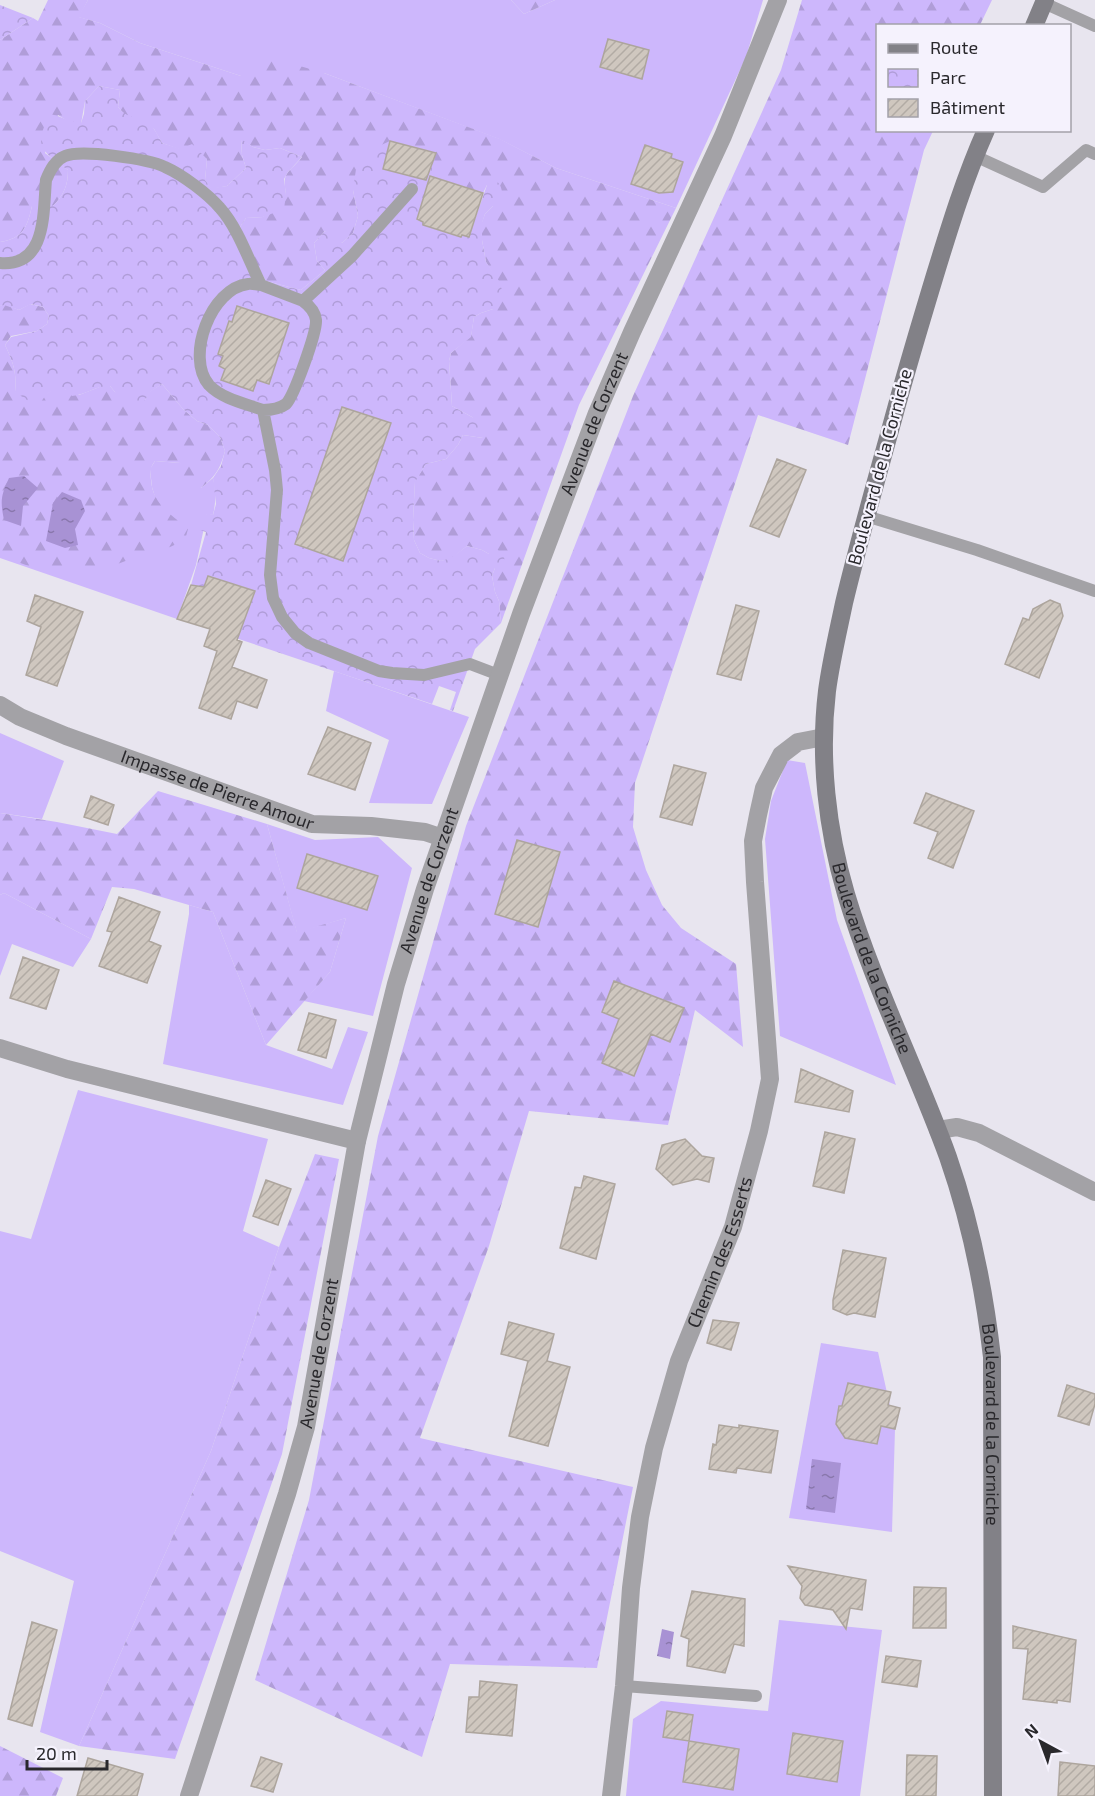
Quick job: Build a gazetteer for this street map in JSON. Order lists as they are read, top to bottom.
{
  "streets": {
    "street": [
      "Avenue de Corzent",
      "Boulevard de la Corniche",
      "Impasse de Pierre Amour",
      "Chemin des Esserts"
    ]
  },
  "crossings": [
    ["Avenue de Corzent", "Impasse de Pierre Amour"],
    ["Boulevard de la Corniche", "Chemin des Esserts"]
  ],
  "legend": ["Route", "Parc", "Bâtiment"],
  "scale_bar": "20 m",
  "north": "top left"
}
